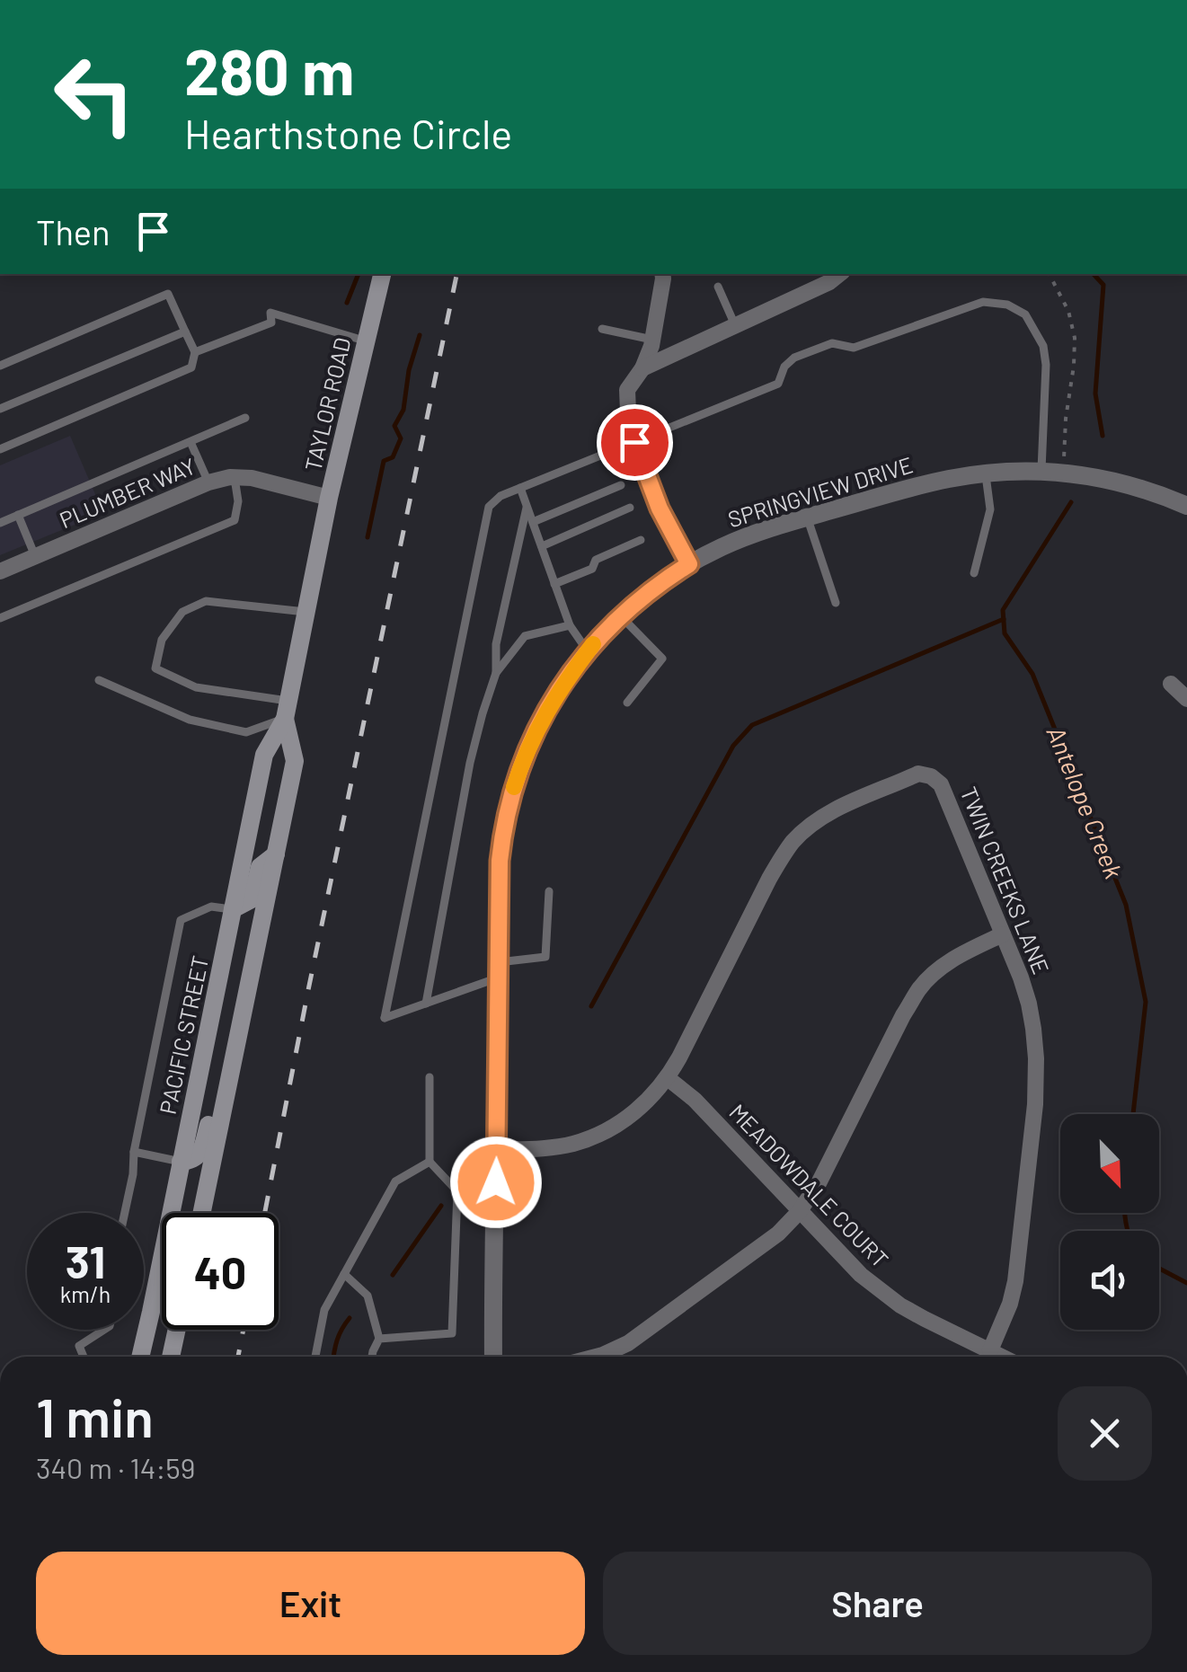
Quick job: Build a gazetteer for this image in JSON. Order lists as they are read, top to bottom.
{
  "streets": {
    "main road": ["TAYLOR ROAD", "PACIFIC STREET"],
    "street": [
      "SPRINGVIEW DRIVE",
      "PLUMBER WAY",
      "TWIN CREEKS LANE",
      "MEADOWDALE COURT"
    ]
  },
  "crossings": [
    ["TAYLOR ROAD", "PLUMBER WAY"],
    ["TAYLOR ROAD", "PACIFIC STREET"],
    ["SPRINGVIEW DRIVE", "TWIN CREEKS LANE"],
    ["TWIN CREEKS LANE", "MEADOWDALE COURT"]
  ],
  "water": ["Antelope Creek"],
  "north": "bottom right",
  "page": {
    "turn": ["280 m", "Hearthstone Circle"],
    "then": "Then",
    "speed": "31 km/h",
    "limit": "40",
    "heading": ["1 min", "340 m · 14:59"],
    "buttons": ["Exit", "Share"]
  }
}
